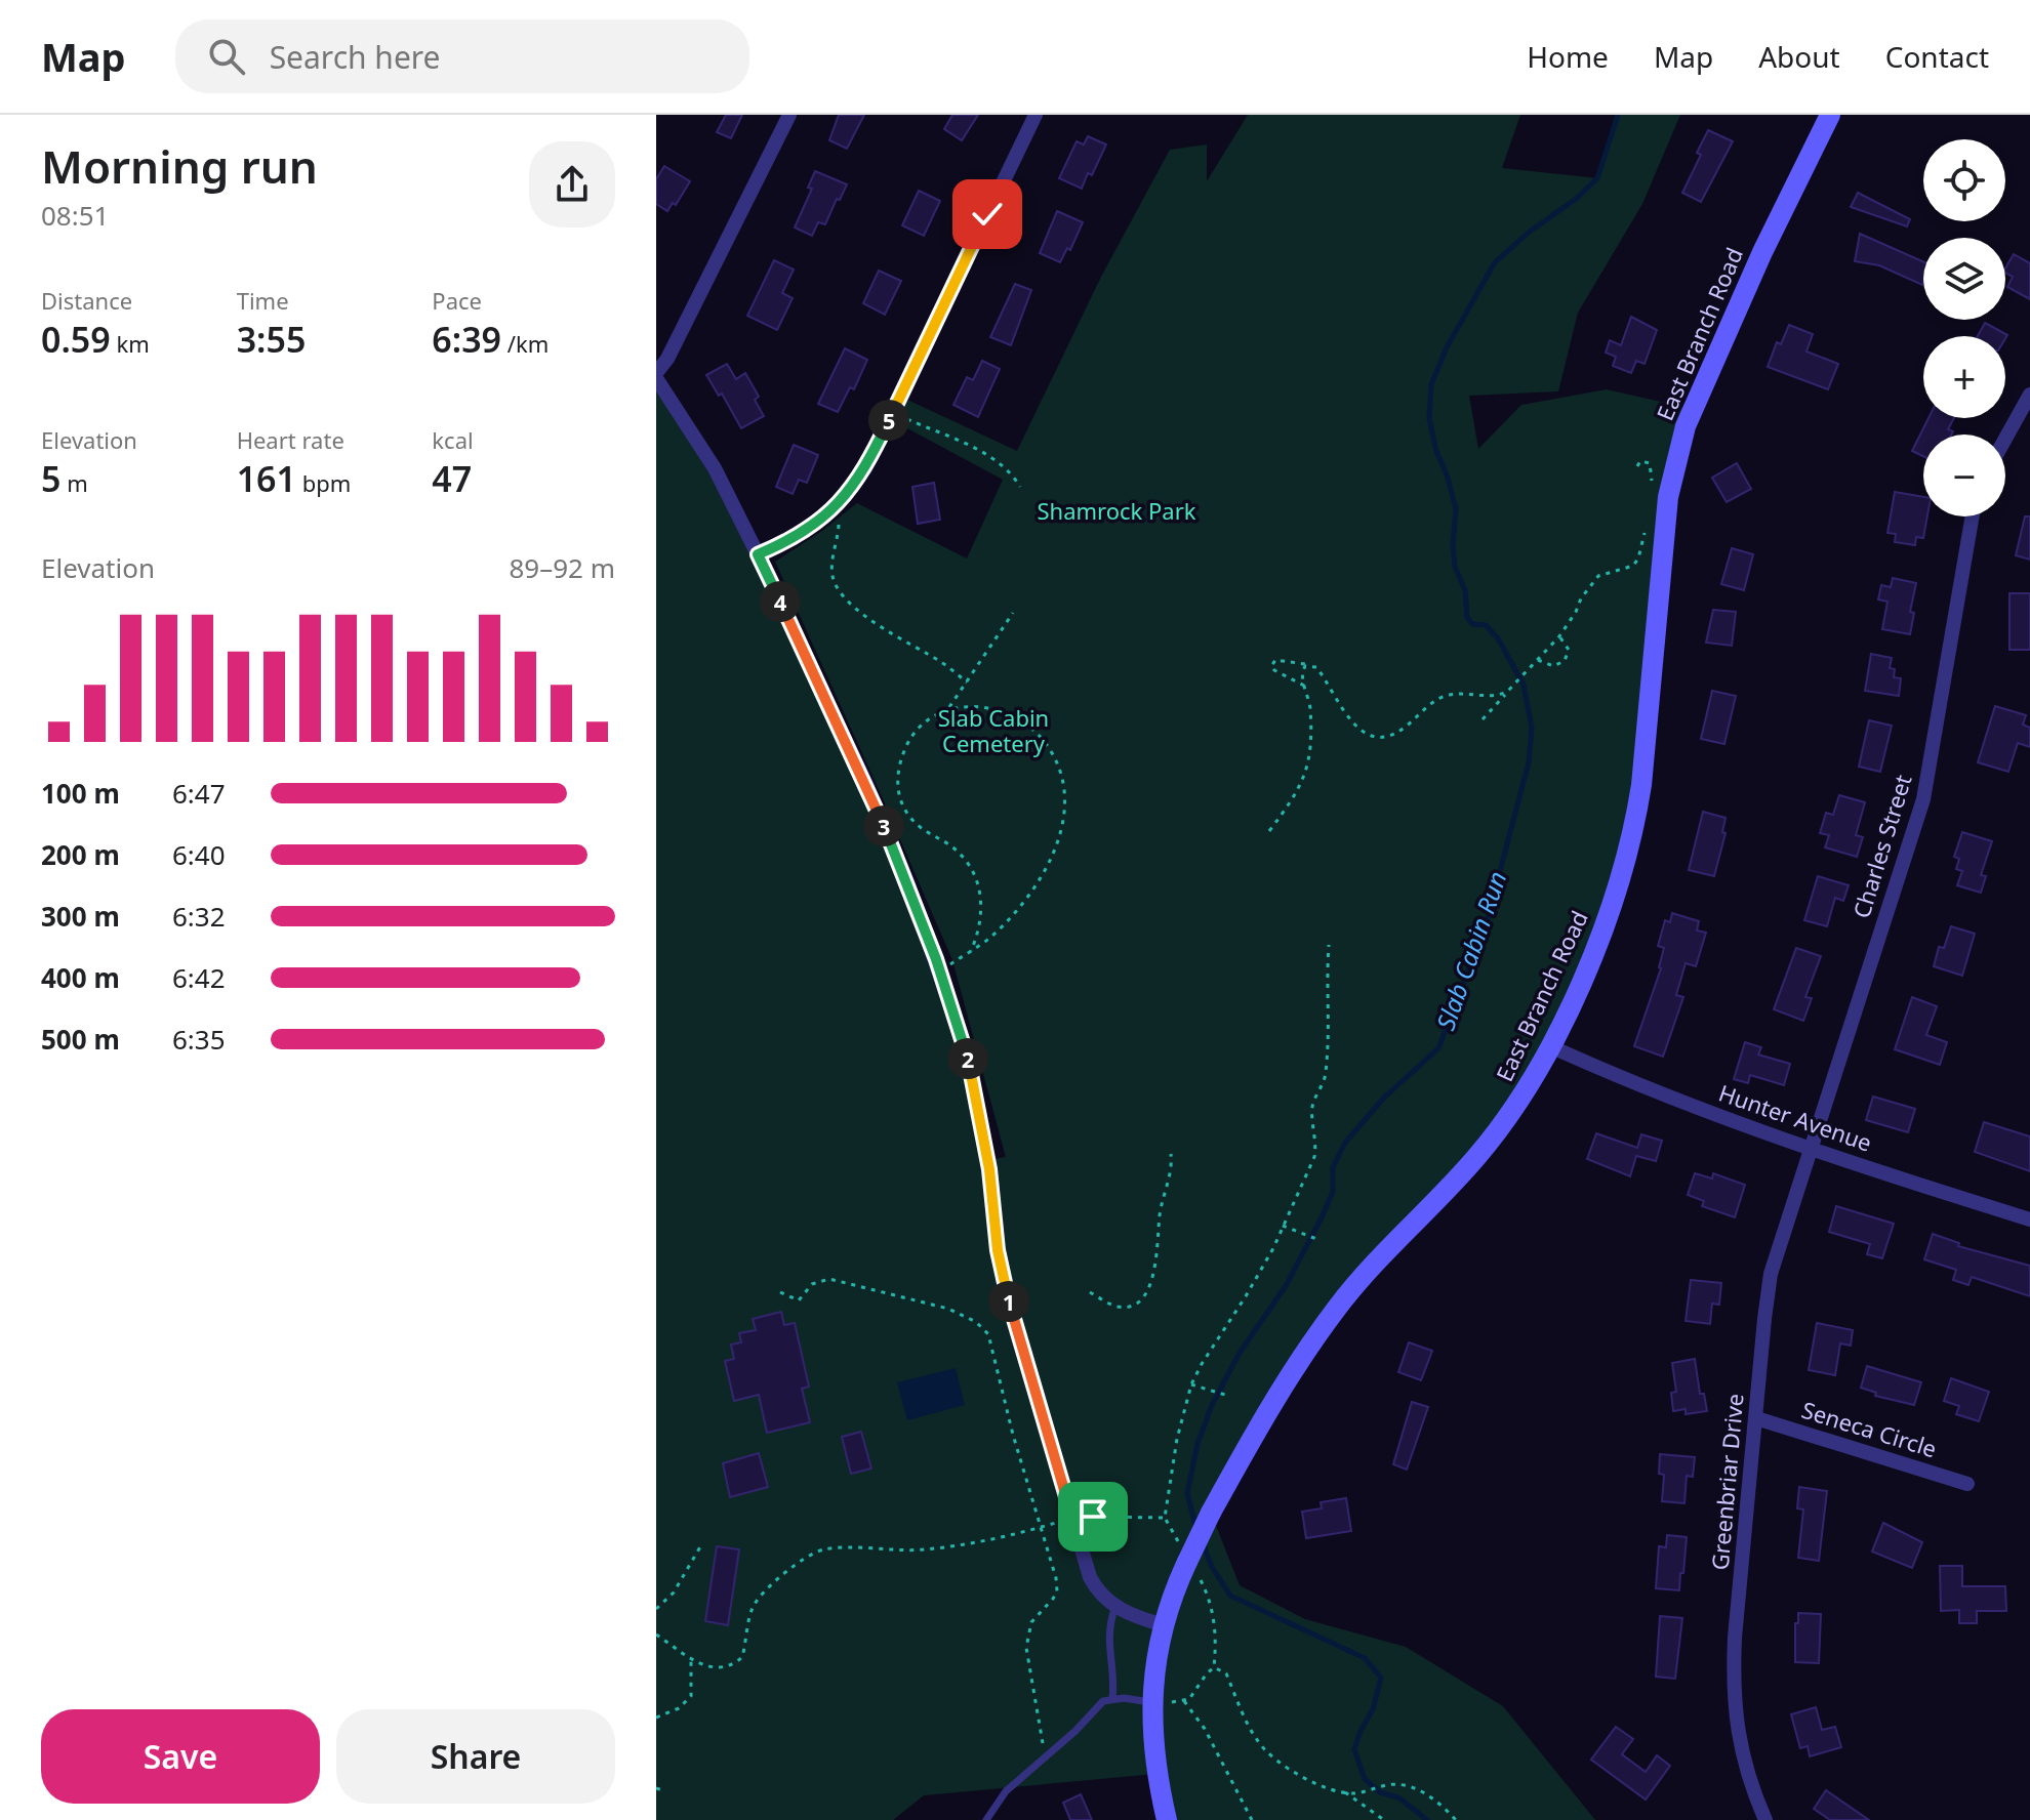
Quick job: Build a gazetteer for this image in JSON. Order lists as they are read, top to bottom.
{
  "streets": {
    "main road": ["East Branch Road"],
    "street": [
      "Charles Street",
      "Hunter Avenue",
      "Seneca Circle",
      "Greenbriar Drive"
    ]
  },
  "crossings": [
    ["East Branch Road", "Hunter Avenue"],
    ["Charles Street", "Hunter Avenue"],
    ["Charles Street", "Greenbriar Drive"],
    ["Hunter Avenue", "Greenbriar Drive"],
    ["Seneca Circle", "Greenbriar Drive"]
  ],
  "water": ["Slab Cabin Run"],
  "parks": ["Shamrock Park", "Slab Cabin Cemetery"],
  "page": {
    "header": "Map",
    "search": "Search here",
    "nav": [
      "Home",
      "Map",
      "About",
      "Contact"
    ],
    "heading": ["Morning run", "08:51"],
    "map_buttons": ["+", "−"],
    "stats": [
      ["Distance", "0.59 km"],
      ["Time", "3:55"],
      ["Pace", "6:39 /km"],
      ["Elevation", "5 m"],
      ["Heart rate", "161 bpm"],
      ["kcal", "47"]
    ],
    "pins": [
      "5",
      "4",
      "3",
      "2",
      "1"
    ],
    "chart": ["Elevation", "89–92 m"],
    "list": [
      {
        "name": "100 m",
        "note": "6:47"
      },
      {
        "name": "200 m",
        "note": "6:40"
      },
      {
        "name": "300 m",
        "note": "6:32"
      },
      {
        "name": "400 m",
        "note": "6:42"
      },
      {
        "name": "500 m",
        "note": "6:35"
      }
    ],
    "buttons": ["Save", "Share"]
  }
}
